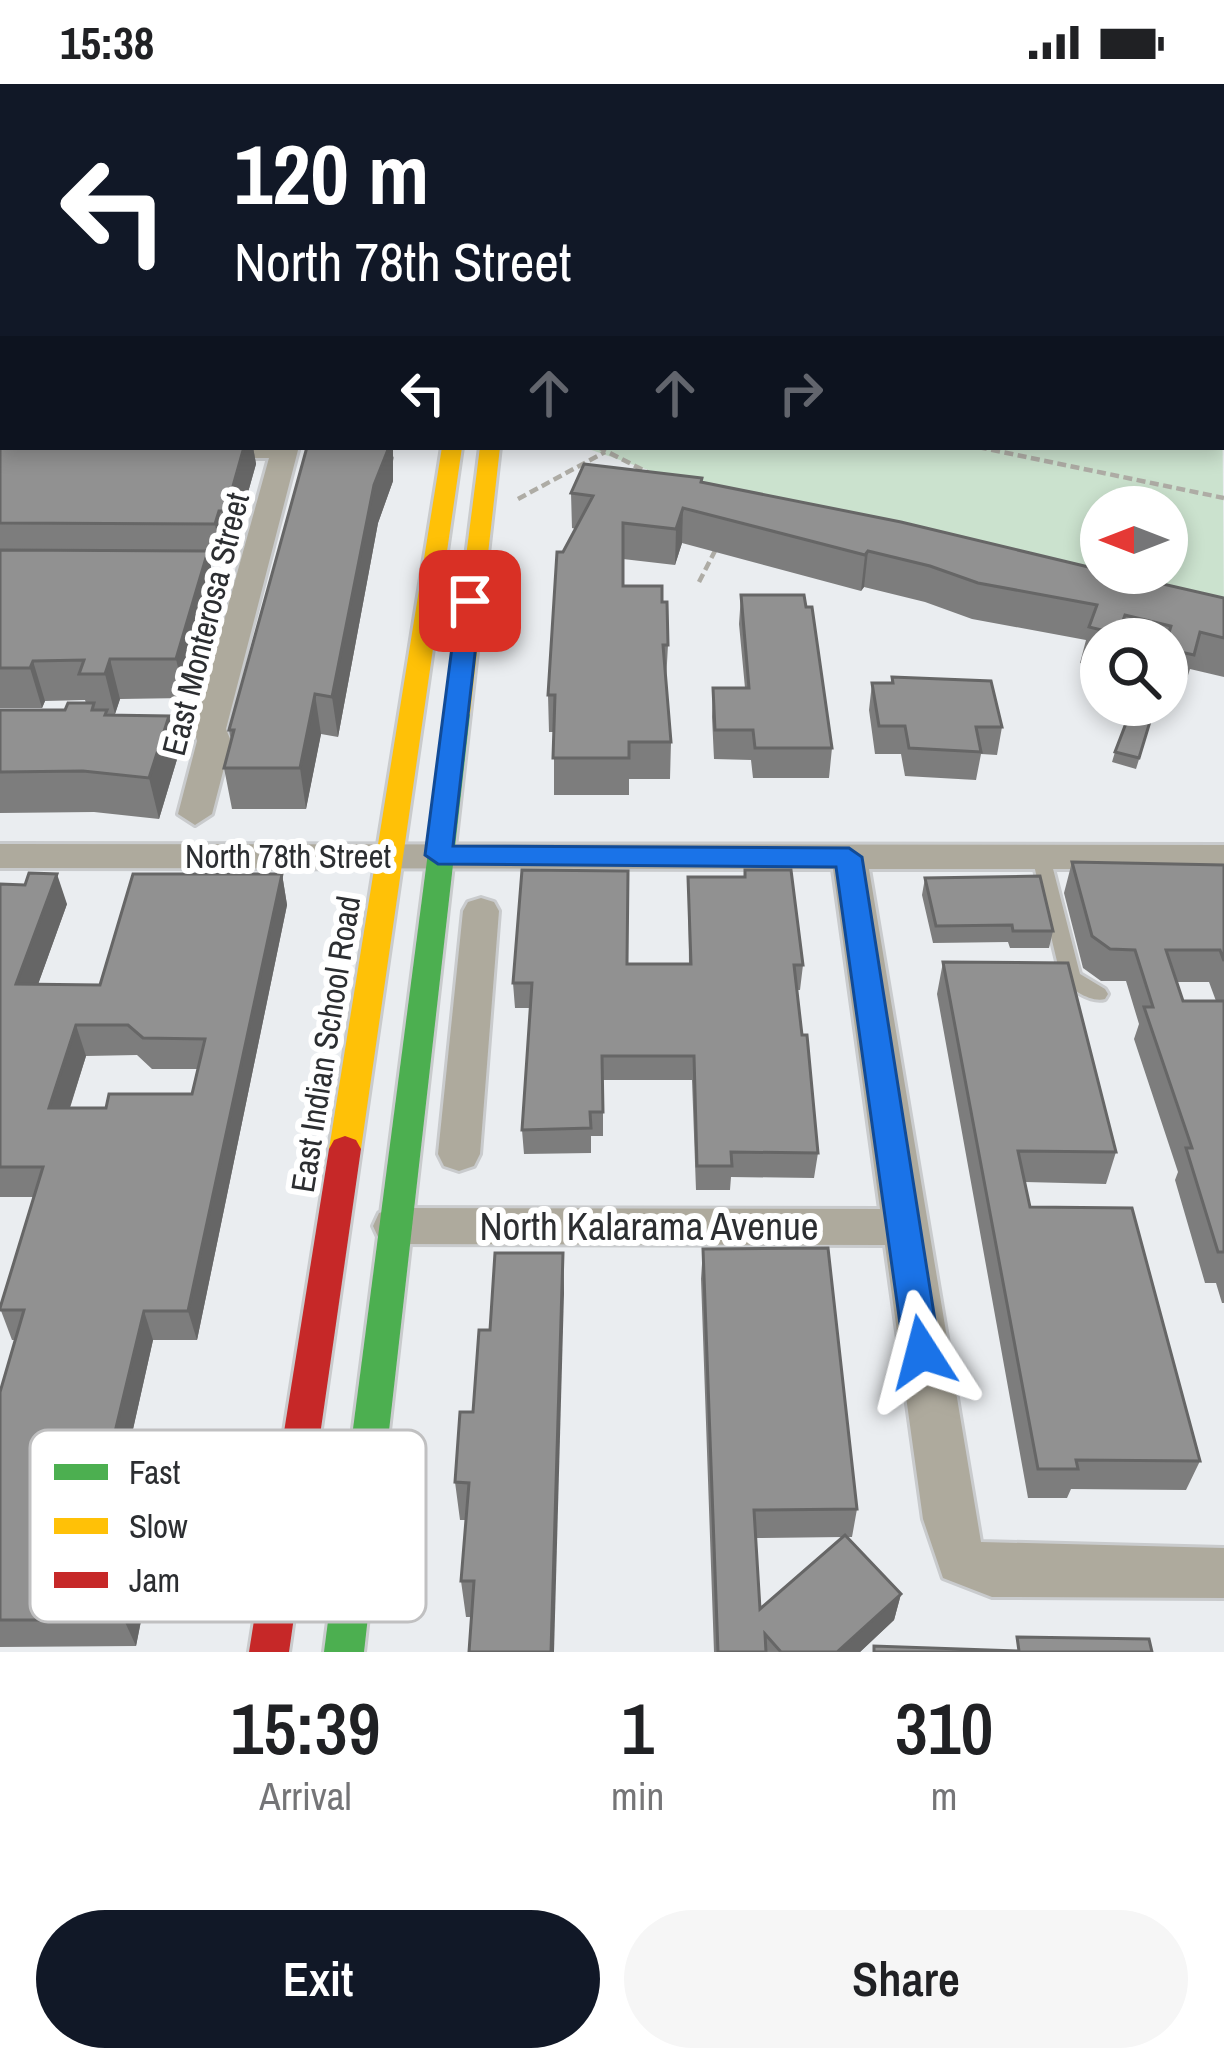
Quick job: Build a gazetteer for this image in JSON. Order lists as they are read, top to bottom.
{
  "streets": {
    "main road": ["East Indian School Road"],
    "street": ["East Monterosa Street", "North 78th Street", "North Kalarama Avenue"]
  },
  "crossings": [
    ["North 78th Street", "East Indian School Road"]
  ],
  "legend": ["Fast", "Slow", "Jam"],
  "north": "left",
  "page": {
    "status": "15:38",
    "turn": ["120 m", "North 78th Street"],
    "eta": [
      "15:39",
      "Arrival",
      "1",
      "min",
      "310",
      "m"
    ],
    "buttons": ["Exit", "Share"]
  }
}
